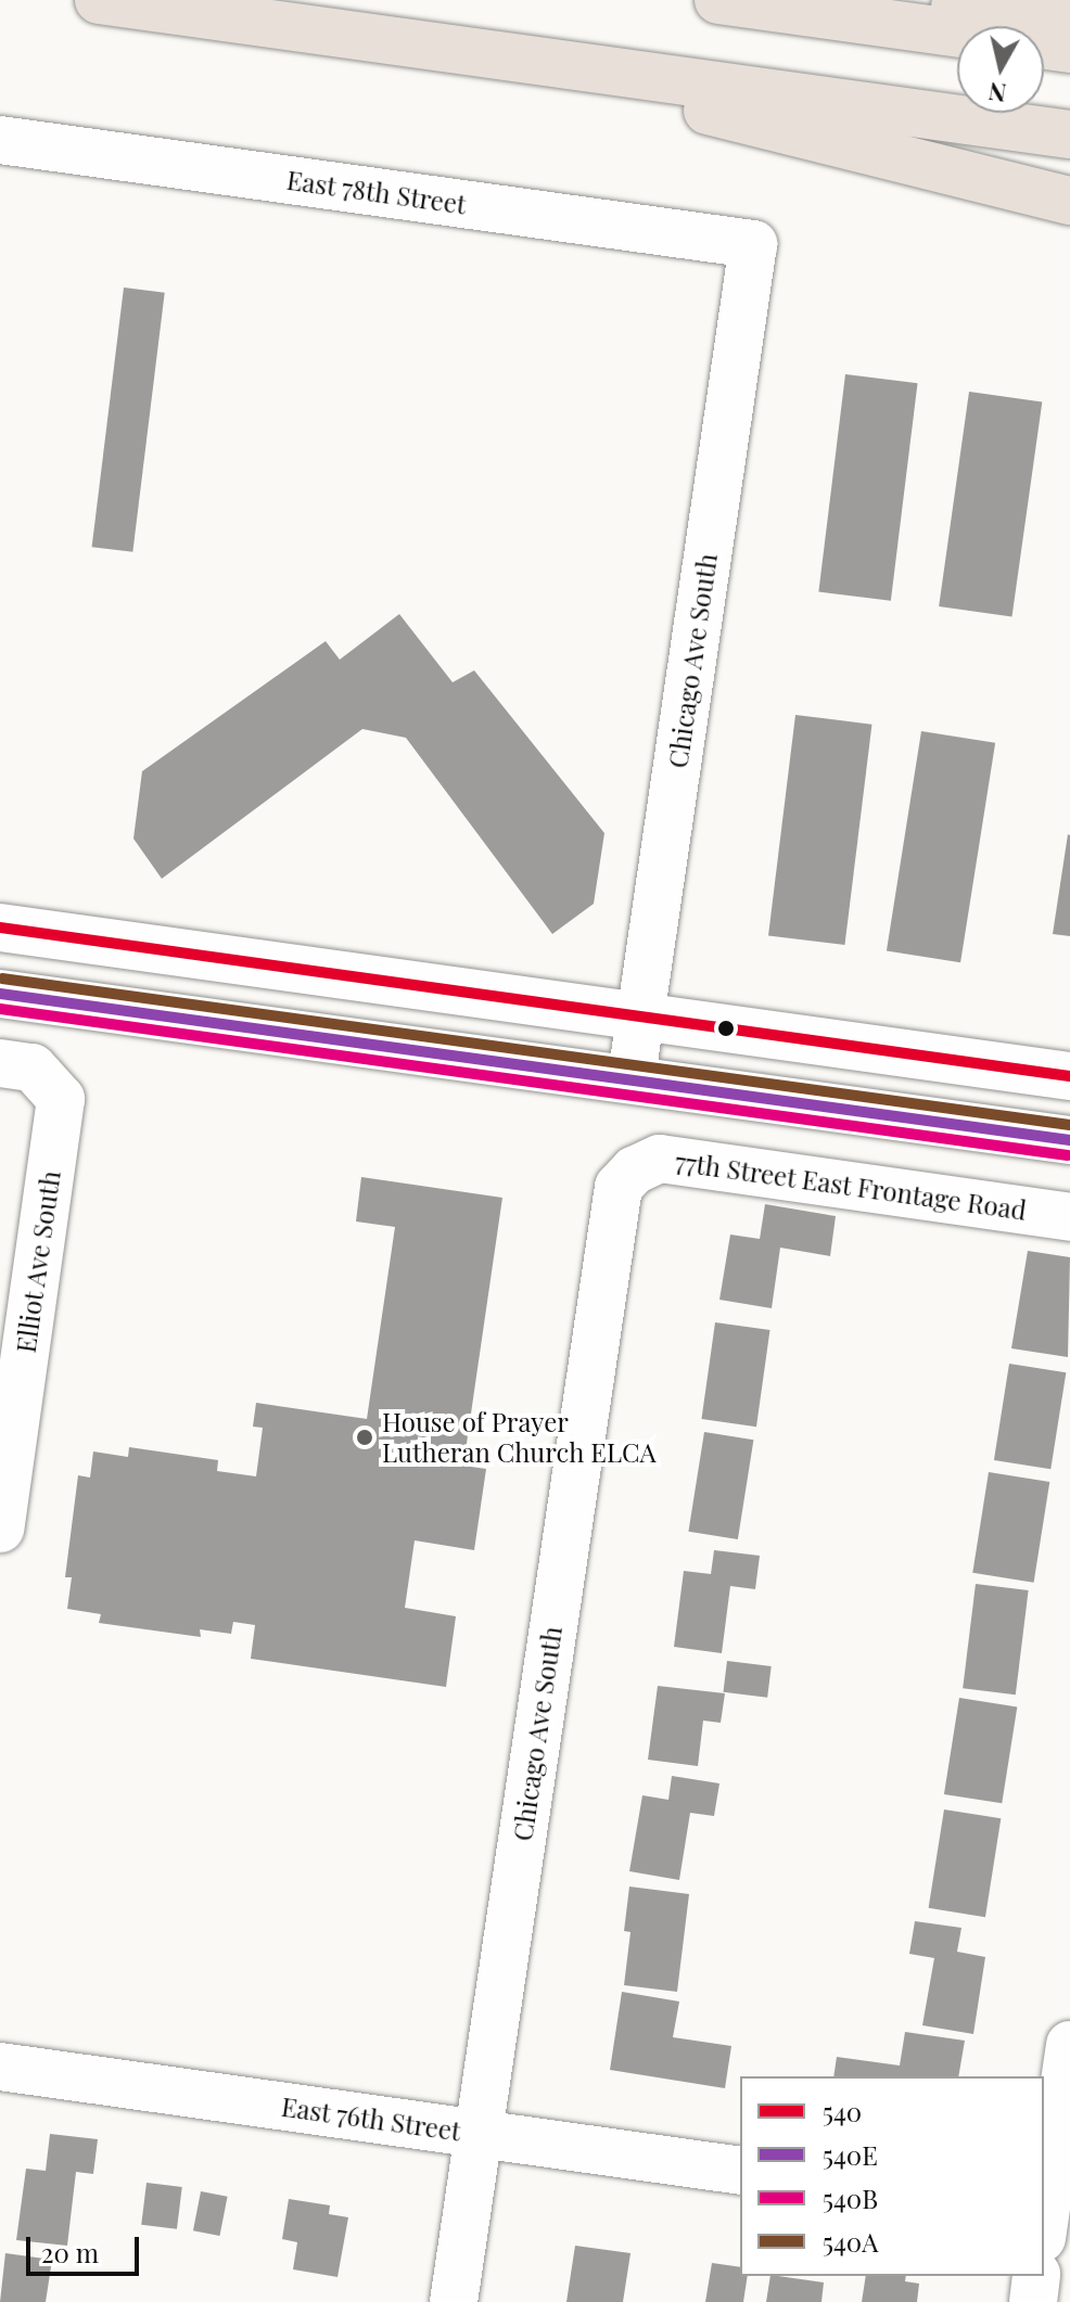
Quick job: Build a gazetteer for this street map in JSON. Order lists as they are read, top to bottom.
{
  "streets": {
    "street": [
      "East 78th Street",
      "Chicago Ave South",
      "77th Street East Frontage Road",
      "Elliot Ave South",
      "East 76th Street"
    ]
  },
  "crossings": [
    ["East 78th Street", "Chicago Ave South"],
    ["Chicago Ave South", "77th Street East Frontage Road"],
    ["Chicago Ave South", "East 76th Street"]
  ],
  "places": ["House of Prayer Lutheran Church ELCA"],
  "lines": [
    "transit line 540",
    "transit line 540A",
    "transit line 540E",
    "transit line 540B"
  ],
  "legend": [
    "540",
    "540E",
    "540B",
    "540A"
  ],
  "scale_bar": "20 m",
  "north": "bottom"
}
